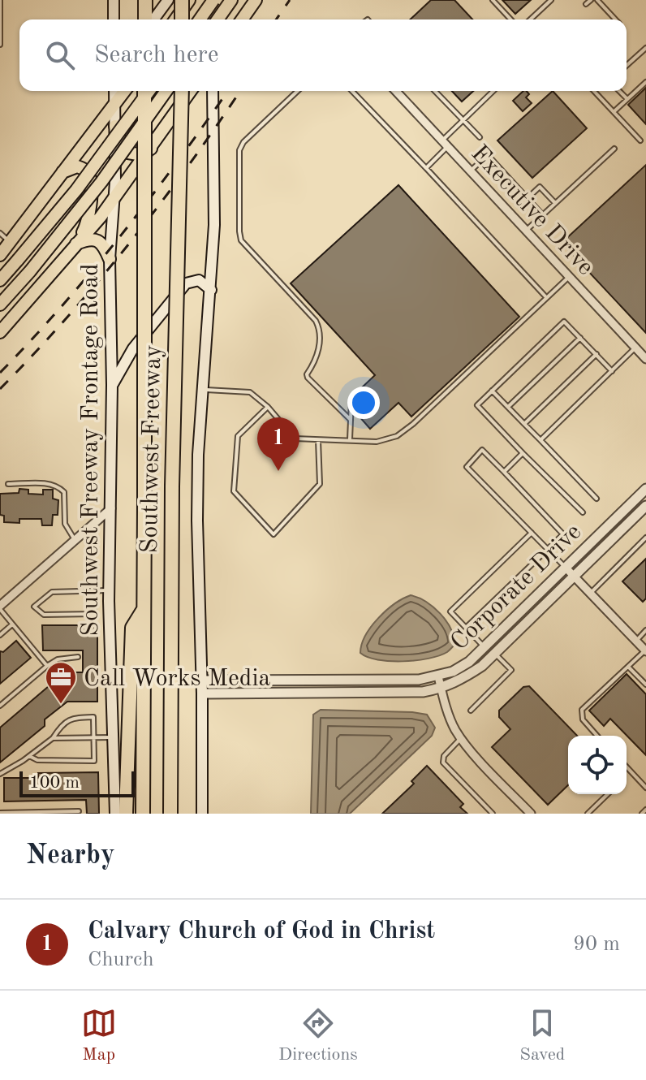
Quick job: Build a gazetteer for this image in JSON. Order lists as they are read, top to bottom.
{
  "streets": {
    "highway": ["Southwest Freeway"],
    "main road": ["Southwest Freeway Frontage Road"],
    "street": ["Executive Drive", "Corporate Drive"]
  },
  "places": {
    "office": ["Call Works Media"]
  },
  "scale_bar": "100 m",
  "page": {
    "search": "Search here",
    "pins": "1",
    "scale": "100 m",
    "heading": "Nearby",
    "list": [
      {
        "mark": "1",
        "name": "Calvary Church of God in Christ",
        "note": "Church",
        "value": "90 m"
      }
    ],
    "nav": ["Map", "Directions", "Saved"]
  }
}
